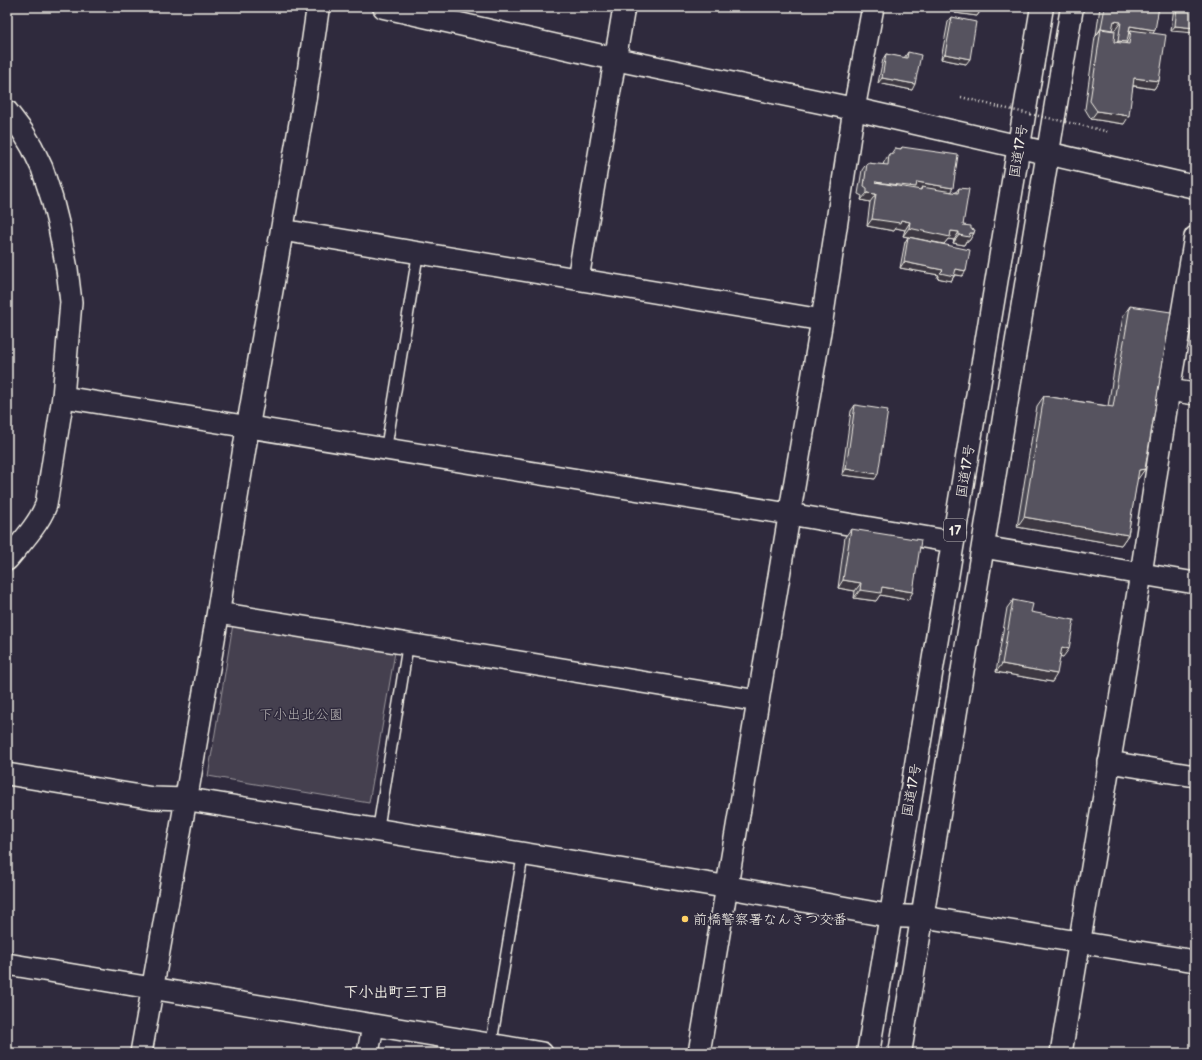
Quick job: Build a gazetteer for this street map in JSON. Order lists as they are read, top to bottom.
{
  "streets": {
    "main road": ["国道17号", "17"]
  },
  "districts": ["下小出町三丁目"],
  "parks": ["下小出北公園"],
  "places": ["前橋警察署なんきつ交番"]
}
